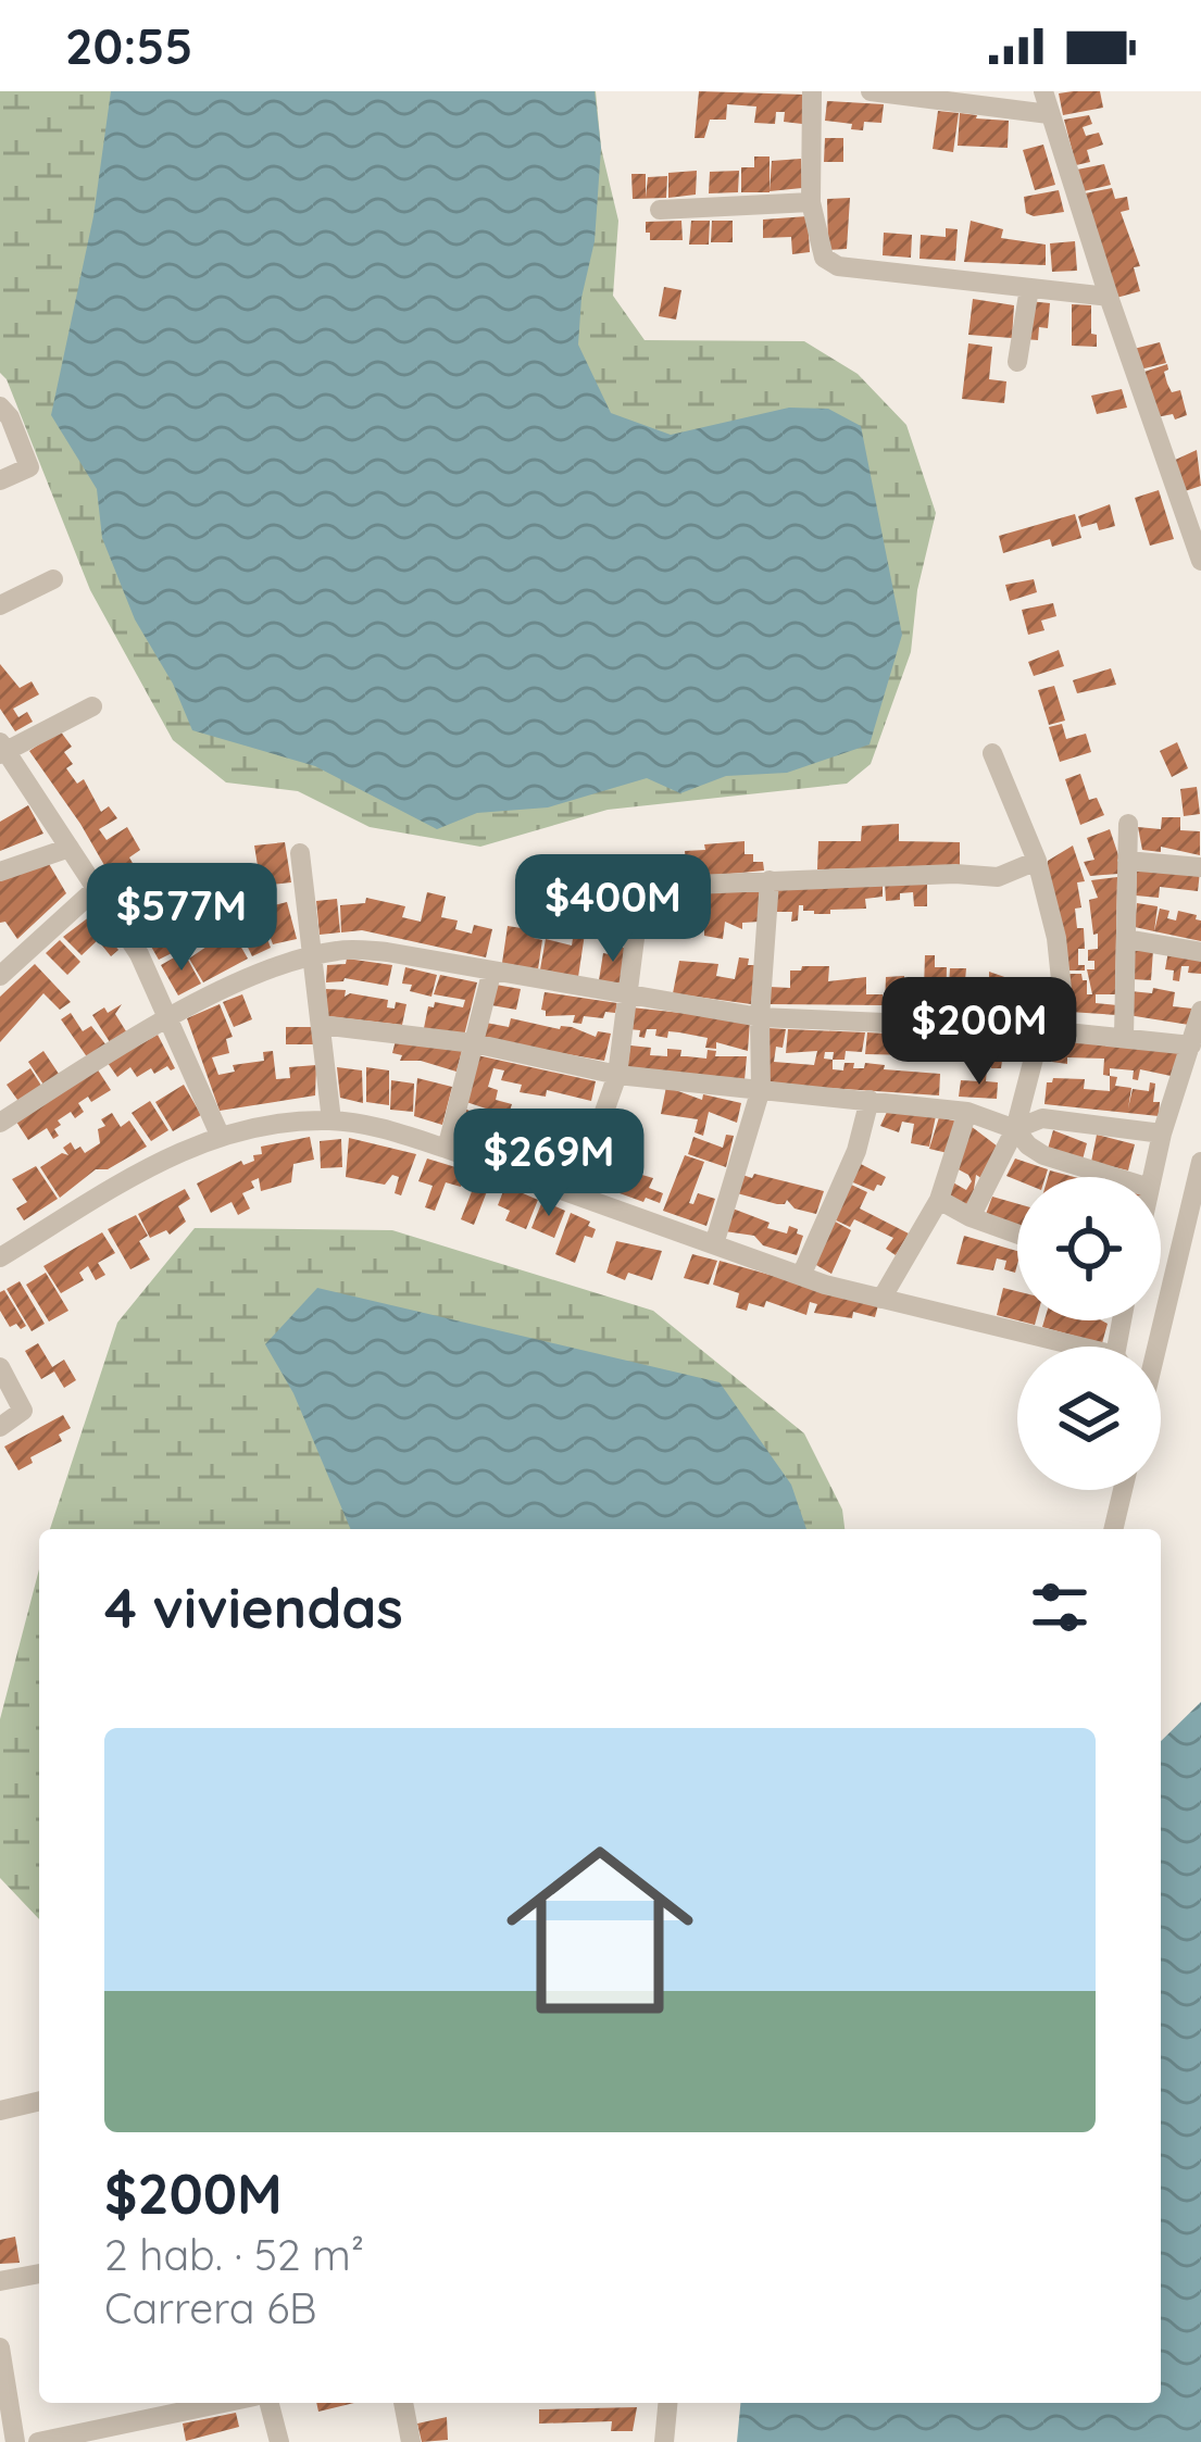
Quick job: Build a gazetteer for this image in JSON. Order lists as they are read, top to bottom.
{
  "page": {
    "status": "20:55",
    "price": [
      "$400M",
      "$577M",
      "$200M",
      "$269M"
    ],
    "heading": "4 viviendas",
    "list": [
      {
        "name": "$200M",
        "note": "2 hab. · 52 m² · Carrera 6B"
      }
    ]
  }
}
